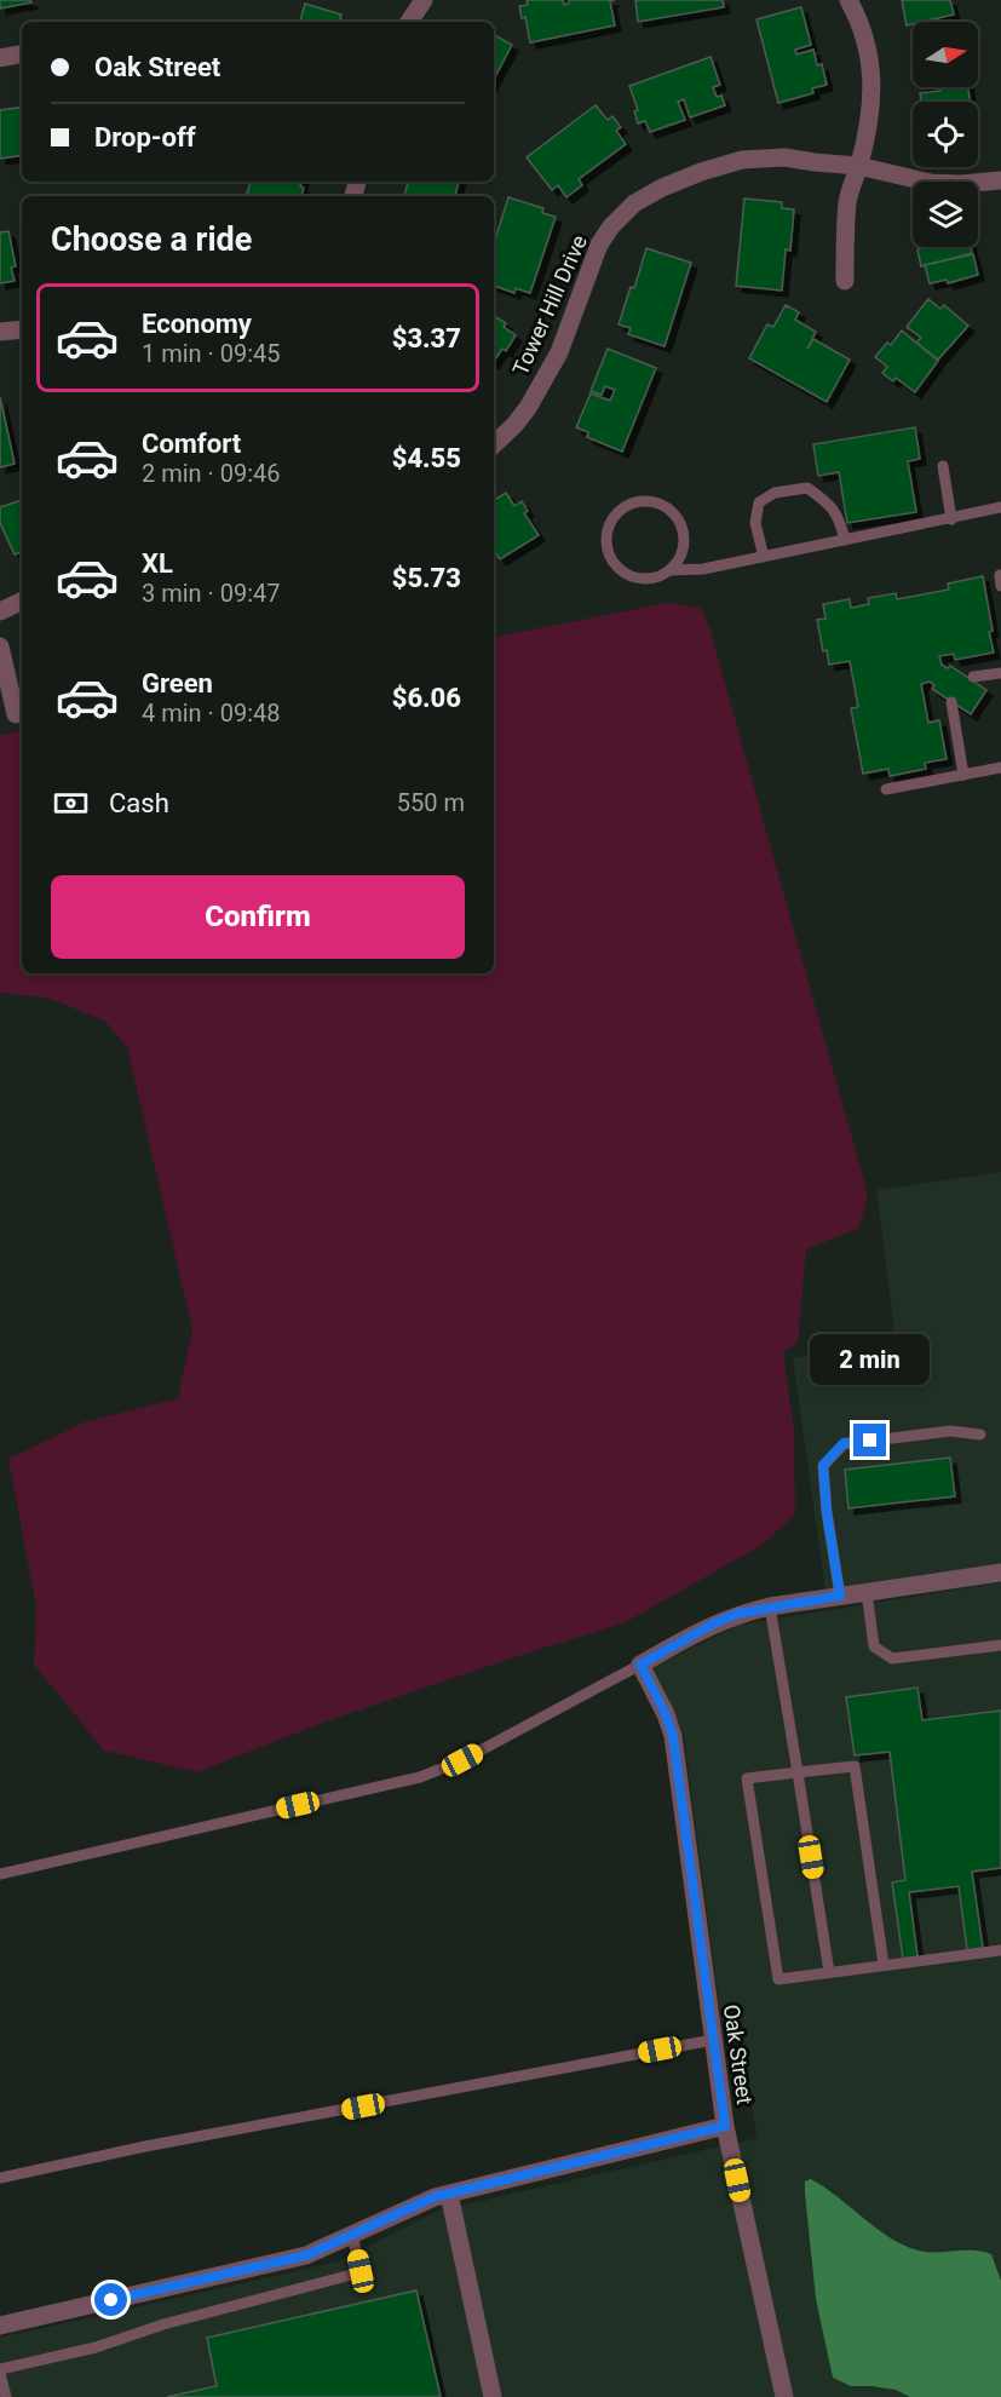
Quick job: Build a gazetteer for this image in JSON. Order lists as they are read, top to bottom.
{
  "streets": {
    "street": ["Tower Hill Drive", "Oak Street"]
  },
  "north": "right",
  "page": {
    "banner": ["Oak Street", "Drop-off"],
    "heading": "Choose a ride",
    "list": [
      {
        "name": "Economy",
        "note": "1 min · 09:45",
        "value": "$3.37"
      },
      {
        "name": "Comfort",
        "note": "2 min · 09:46",
        "value": "$4.55"
      },
      {
        "name": "XL",
        "note": "3 min · 09:47",
        "value": "$5.73"
      },
      {
        "name": "Green",
        "note": "4 min · 09:48",
        "value": "$6.06"
      }
    ],
    "pay": ["Cash", "550 m"],
    "buttons": "Confirm",
    "bubble": "2 min"
  }
}
